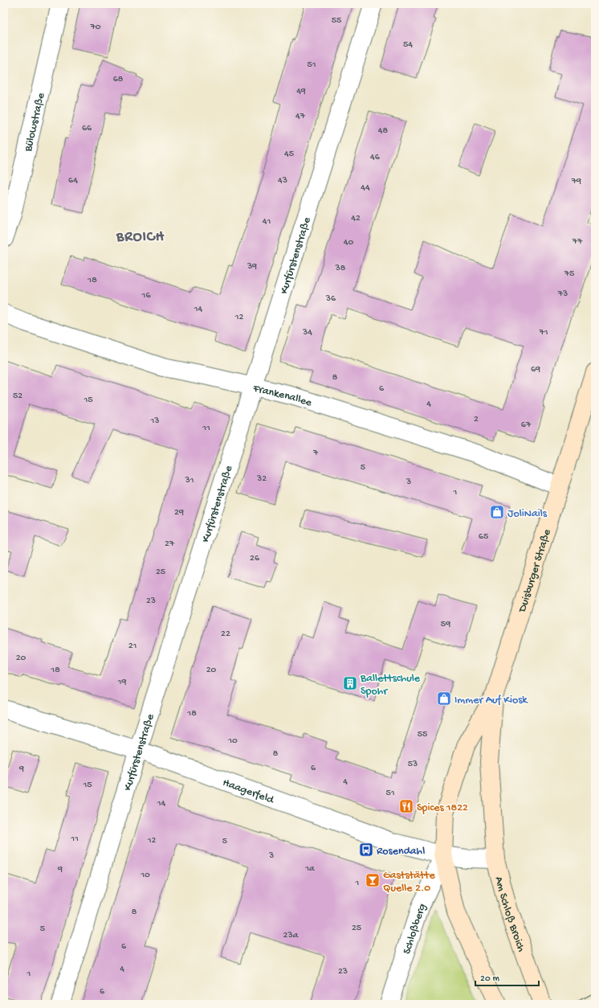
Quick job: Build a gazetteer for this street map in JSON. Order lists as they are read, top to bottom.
{
  "streets": {
    "main road": ["Duisburger Straße", "Am Schloß Broich"],
    "street": [
      "Bülowstraße",
      "Kurfürstenstraße",
      "Frankenallee",
      "Haagerfeld",
      "Schloßberg"
    ]
  },
  "crossings": [
    ["Kurfürstenstraße", "Frankenallee"],
    ["Kurfürstenstraße", "Haagerfeld"],
    ["Frankenallee", "Duisburger Straße"],
    ["Duisburger Straße", "Haagerfeld"],
    ["Duisburger Straße", "Am Schloß Broich"],
    ["Duisburger Straße", "Schloßberg"],
    ["Haagerfeld", "Am Schloß Broich"],
    ["Haagerfeld", "Schloßberg"]
  ],
  "districts": ["BROICH"],
  "places": {
    "shop": ["JoliNails", "Immer Auf Kiosk"],
    "building": ["Ballettschule Spohr"],
    "restaurant": ["Spices 1822"],
    "bus stop": ["Rosendahl"],
    "bar": ["Gaststätte Quelle 2.0"]
  },
  "house_numbers": [
    "55",
    "70",
    "54",
    "51",
    "68",
    "49",
    "47",
    "66",
    "48",
    "45",
    "46",
    "64",
    "43",
    "79",
    "44",
    "42",
    "41",
    "77",
    "40",
    "39",
    "38",
    "75",
    "18",
    "73",
    "16",
    "36",
    "14",
    "12",
    "34",
    "71",
    "69",
    "8",
    "6",
    "52",
    "15",
    "4",
    "2",
    "13",
    "67",
    "11",
    "7",
    "5",
    "32",
    "31",
    "3",
    "1",
    "29",
    "65",
    "27",
    "26",
    "25",
    "23",
    "59",
    "22",
    "21",
    "20",
    "18",
    "20",
    "19",
    "18",
    "55",
    "10",
    "8",
    "53",
    "6",
    "9",
    "4",
    "15",
    "51",
    "14",
    "11",
    "12",
    "5",
    "3",
    "1a",
    "9",
    "10",
    "1",
    "8",
    "25",
    "5",
    "23a",
    "6",
    "4",
    "23",
    "1",
    "6"
  ],
  "scale_bar": "20 m"
}
